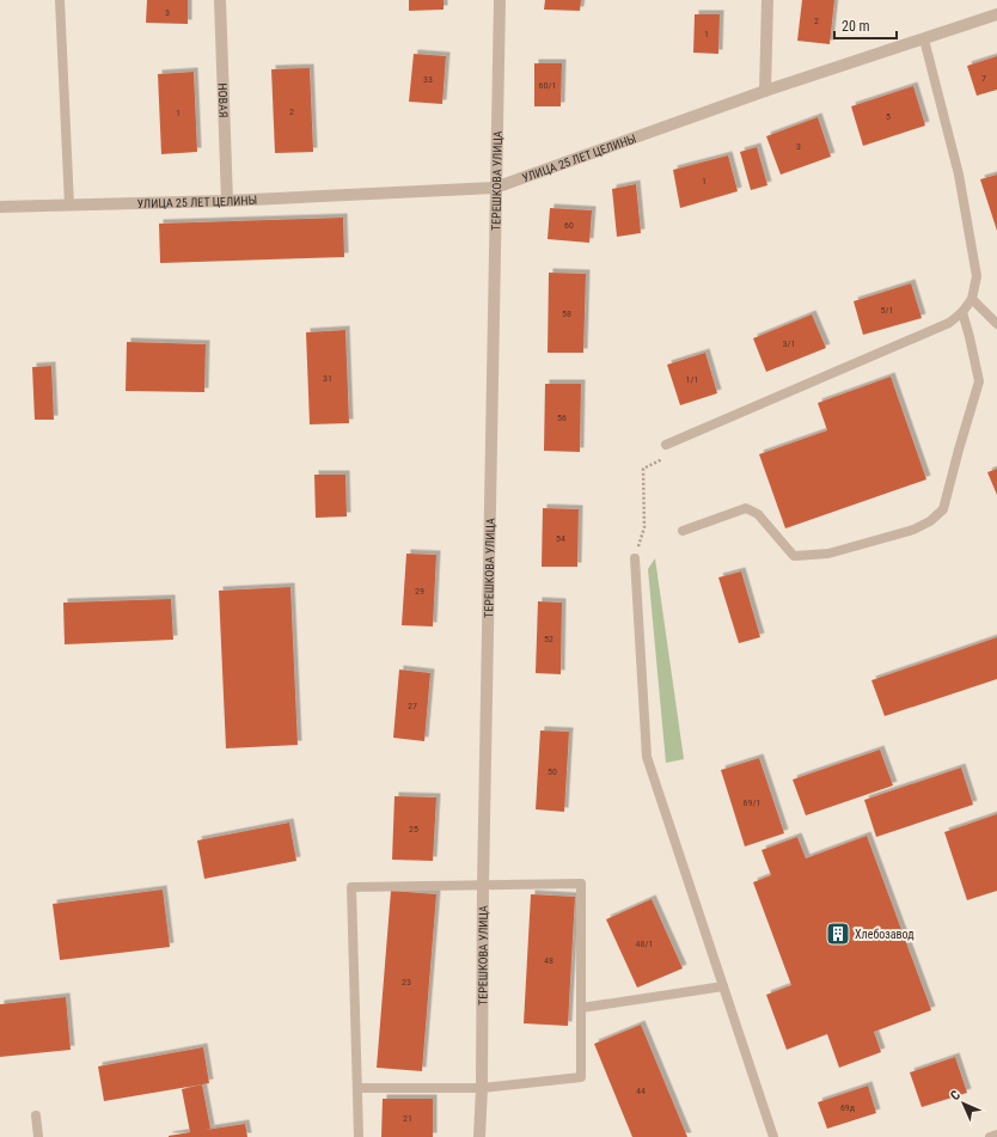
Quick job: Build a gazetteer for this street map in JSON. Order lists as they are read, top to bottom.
{
  "streets": {
    "street": ["НОВАЯ", "УЛИЦА 25 ЛЕТ ЦЕЛИНЫ", "ТЕРЕШКОВА УЛИЦА"]
  },
  "crossings": [
    ["НОВАЯ", "УЛИЦА 25 ЛЕТ ЦЕЛИНЫ"],
    ["УЛИЦА 25 ЛЕТ ЦЕЛИНЫ", "ТЕРЕШКОВА УЛИЦА"]
  ],
  "places": {
    "building": ["Хлебозавод"]
  },
  "house_numbers": [
    "3",
    "2",
    "1",
    "7",
    "33",
    "60/1",
    "2",
    "1",
    "5",
    "3",
    "1",
    "60",
    "5/1",
    "58",
    "3/1",
    "31",
    "1/1",
    "56",
    "54",
    "29",
    "52",
    "27",
    "50",
    "69/1",
    "25",
    "48/1",
    "48",
    "23",
    "44",
    "69д",
    "21"
  ],
  "scale_bar": "20 m",
  "north": "top left"
}
